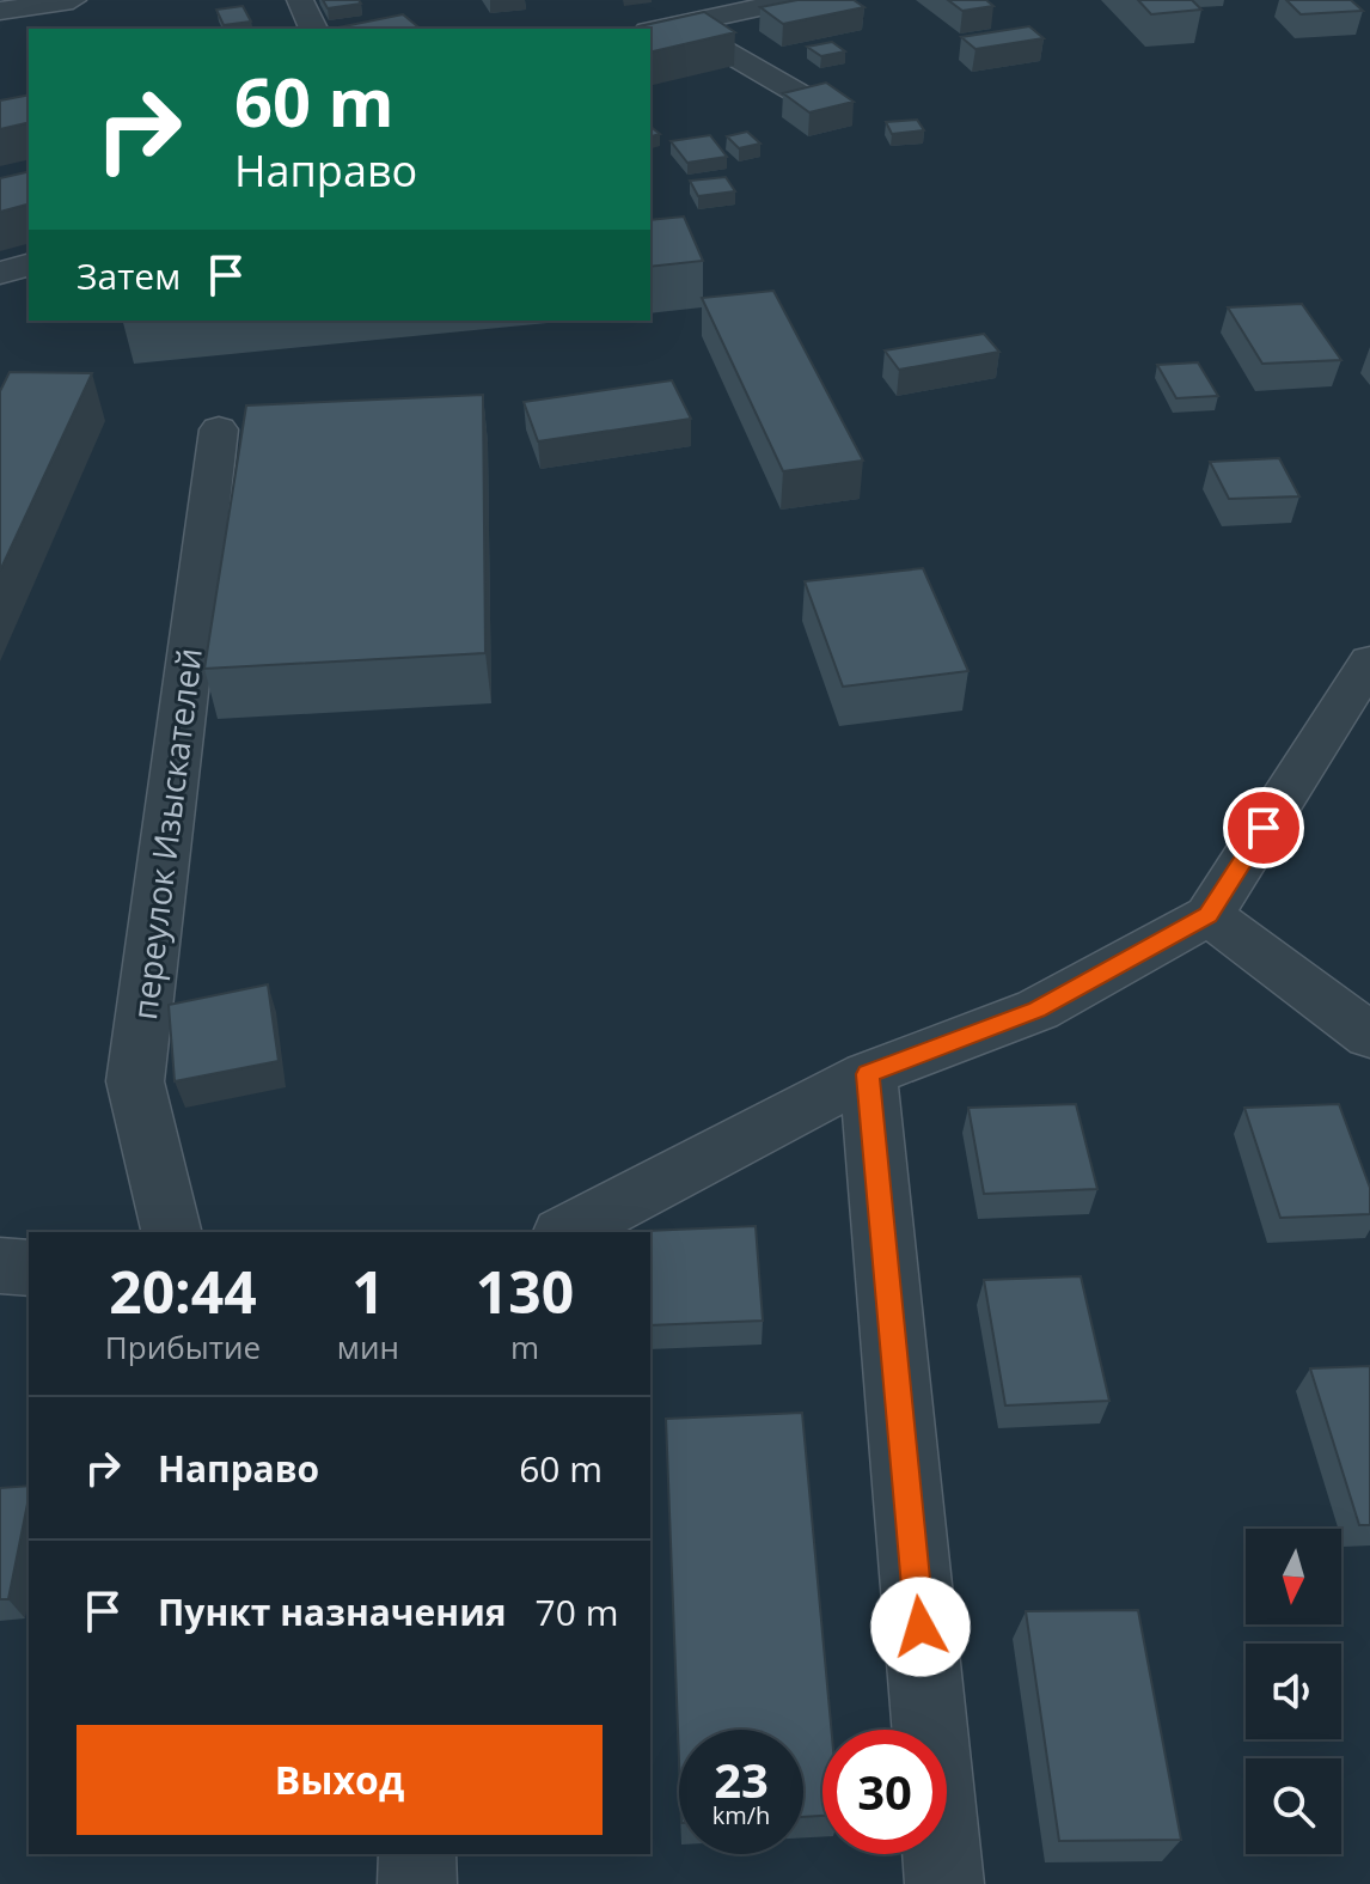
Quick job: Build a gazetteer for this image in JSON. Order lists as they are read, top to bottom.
{
  "streets": {
    "street": ["переулок Изыскателей"]
  },
  "north": "bottom",
  "page": {
    "turn": ["60 m", "Направо"],
    "then": "Затем",
    "eta": [
      "20:44",
      "Прибытие",
      "1",
      "мин",
      "130",
      "m"
    ],
    "list": [
      {
        "name": "Направо",
        "value": "60 m"
      },
      {
        "name": "Пункт назначения",
        "value": "70 m"
      }
    ],
    "buttons": "Выход",
    "speed": "23 km/h",
    "limit": "30"
  }
}
